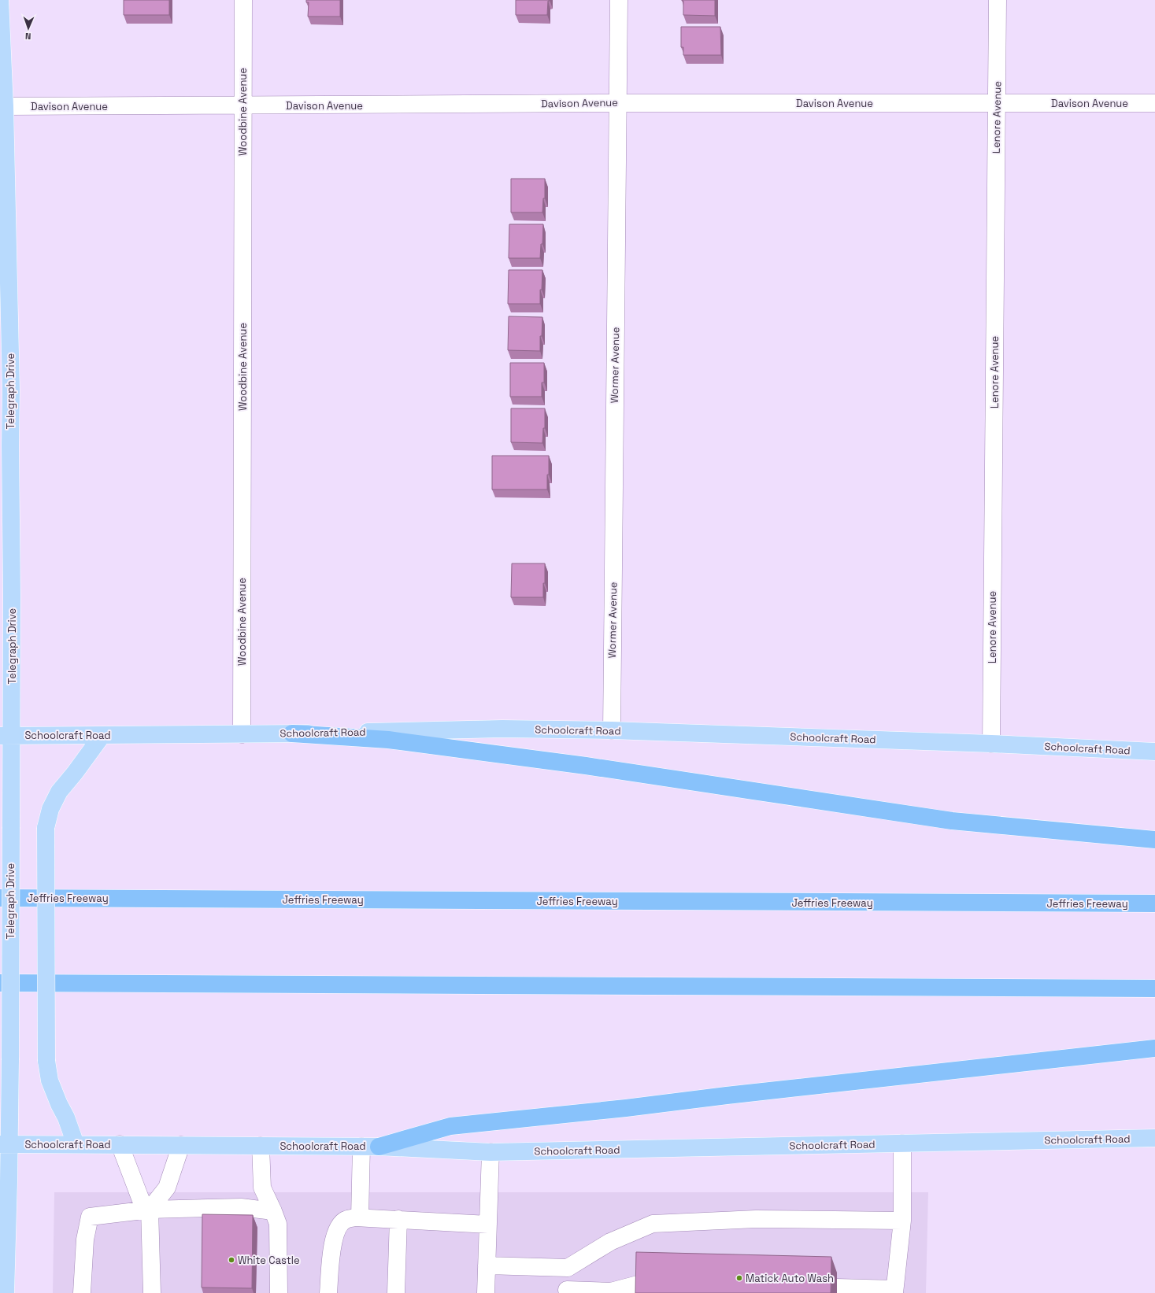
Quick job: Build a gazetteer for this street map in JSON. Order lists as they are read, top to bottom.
{
  "streets": {
    "highway": ["Jeffries Freeway"],
    "main road": ["Telegraph Drive", "Schoolcraft Road"],
    "street": [
      "Davison Avenue",
      "Woodbine Avenue",
      "Lenore Avenue",
      "Wormer Avenue"
    ]
  },
  "crossings": [
    ["Davison Avenue", "Woodbine Avenue"],
    ["Davison Avenue", "Lenore Avenue"],
    ["Davison Avenue", "Wormer Avenue"],
    ["Davison Avenue", "Telegraph Drive"],
    ["Woodbine Avenue", "Schoolcraft Road"],
    ["Lenore Avenue", "Schoolcraft Road"],
    ["Wormer Avenue", "Schoolcraft Road"],
    ["Telegraph Drive", "Schoolcraft Road"]
  ],
  "places": ["White Castle", "Matick Auto Wash"],
  "north": "bottom"
}
